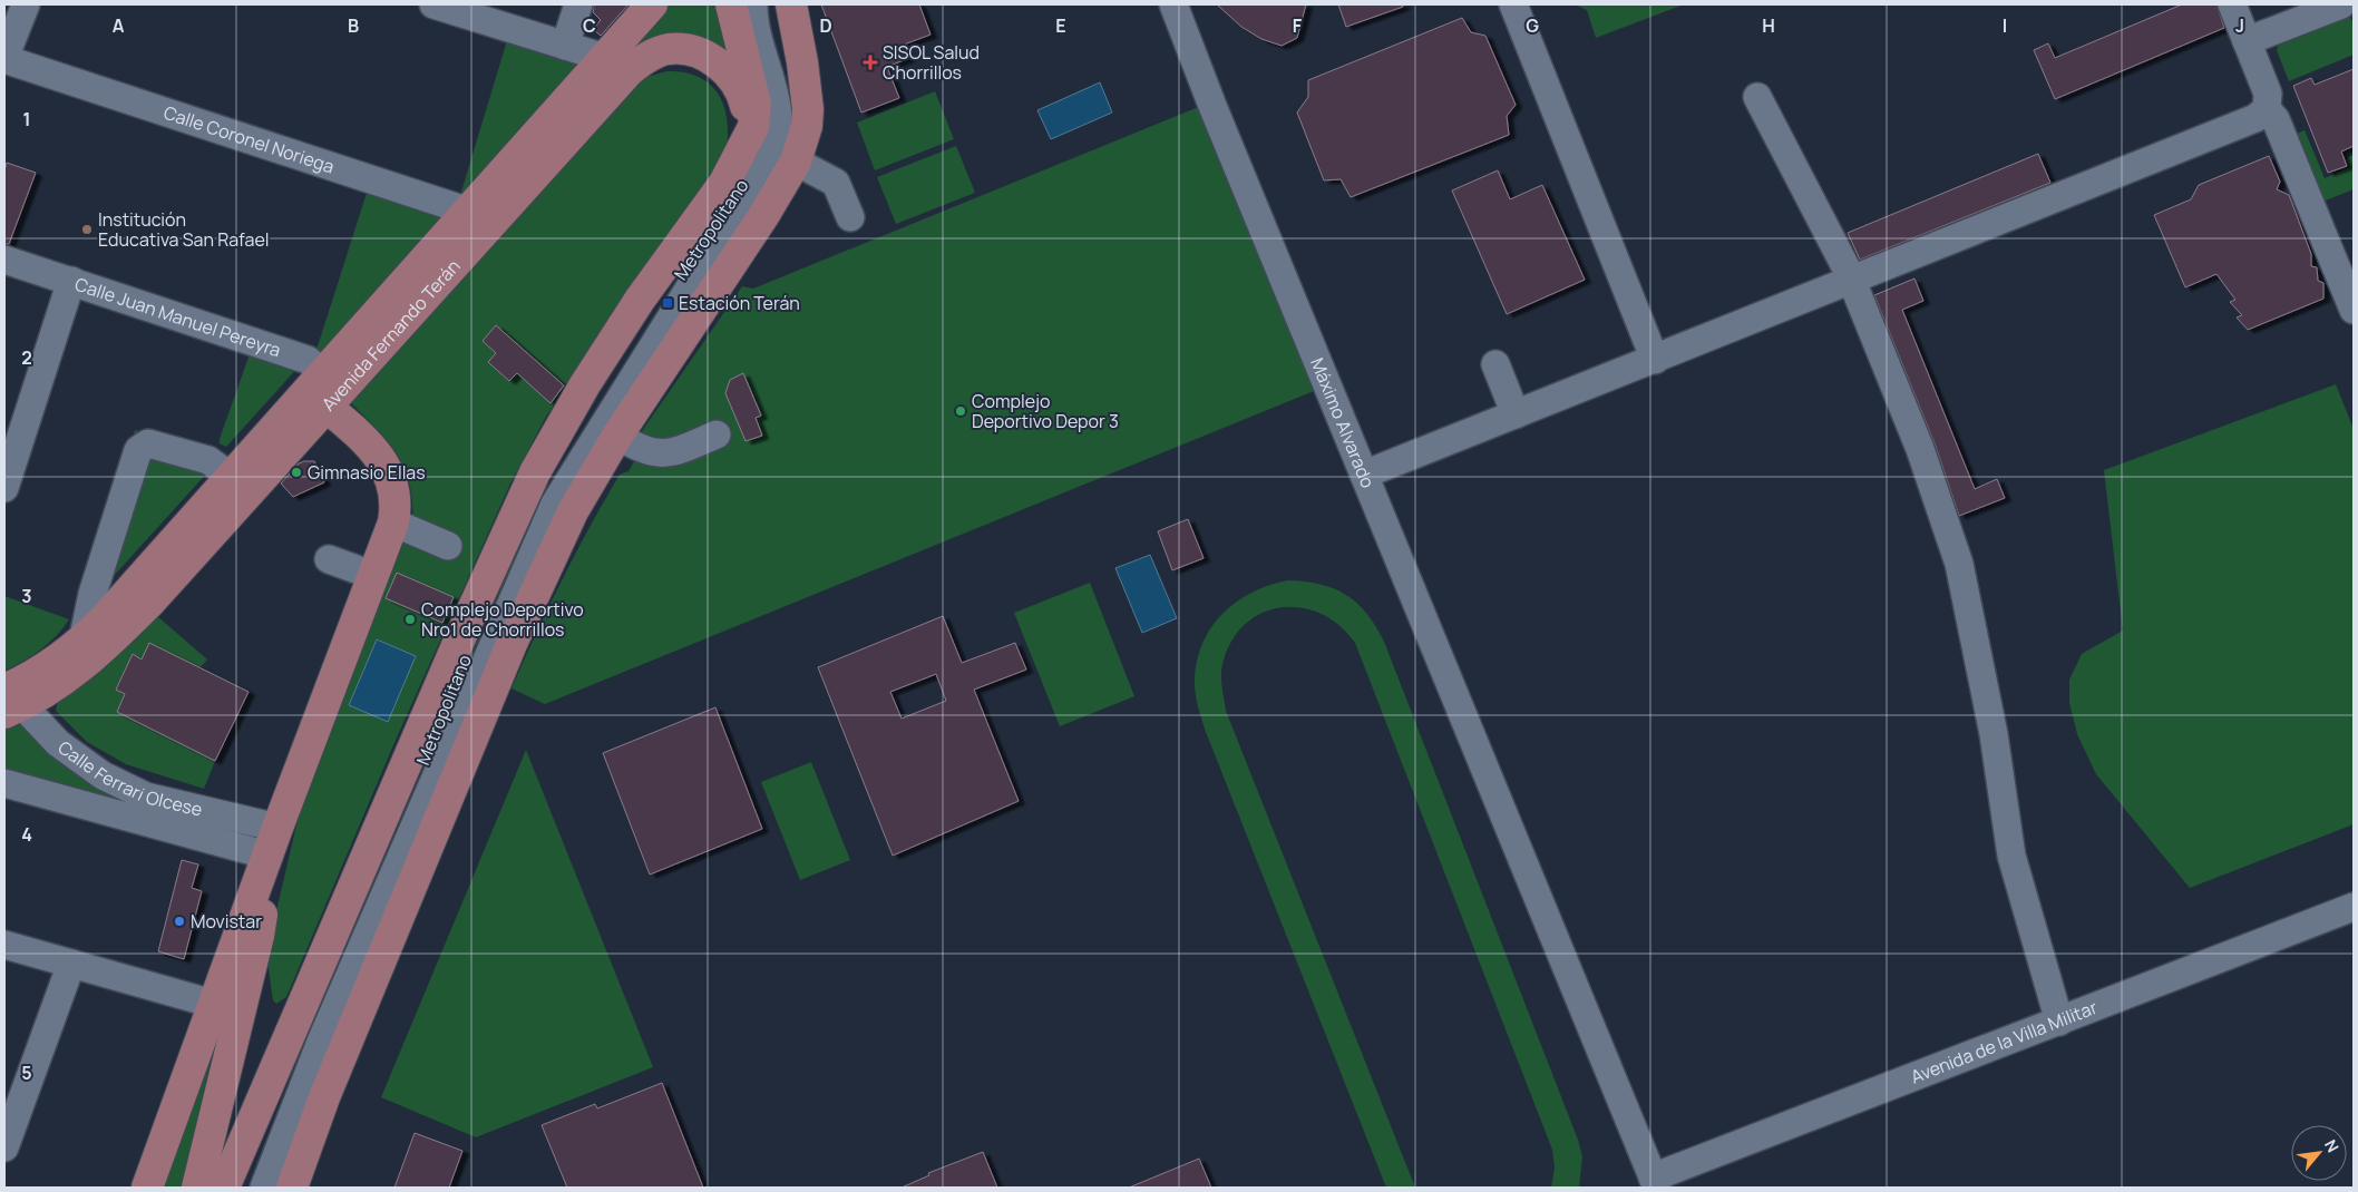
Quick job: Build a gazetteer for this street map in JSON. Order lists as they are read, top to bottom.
{
  "streets": {
    "main road": ["Avenida Fernando Terán"],
    "street": [
      "Calle Coronel Noriega",
      "Metropolitano",
      "Calle Juan Manuel Pereyra",
      "Máximo Alvarado",
      "Calle Ferrari Olcese",
      "Avenida de la Villa Militar"
    ]
  },
  "crossings": [
    ["Calle Coronel Noriega", "Avenida Fernando Terán"],
    ["Metropolitano", "Avenida Fernando Terán"],
    ["Calle Juan Manuel Pereyra", "Avenida Fernando Terán"],
    ["Avenida Fernando Terán", "Calle Ferrari Olcese"],
    ["Máximo Alvarado", "Avenida de la Villa Militar"]
  ],
  "places": {
    "health": ["SISOL Salud Chorrillos"],
    "other": [
      "Institución Educativa San Rafael",
      "Complejo Deportivo Depor 3",
      "Gimnasio Ellas",
      "Complejo Deportivo Nro1 de Chorrillos",
      "Movistar"
    ],
    "transit": ["Estación Terán"]
  },
  "north": "top right",
  "grid": {
    "columns": [
      "A",
      "B",
      "C",
      "D",
      "E",
      "F",
      "G",
      "H",
      "I",
      "J"
    ],
    "rows": [
      "1",
      "2",
      "3",
      "4",
      "5"
    ]
  }
}
